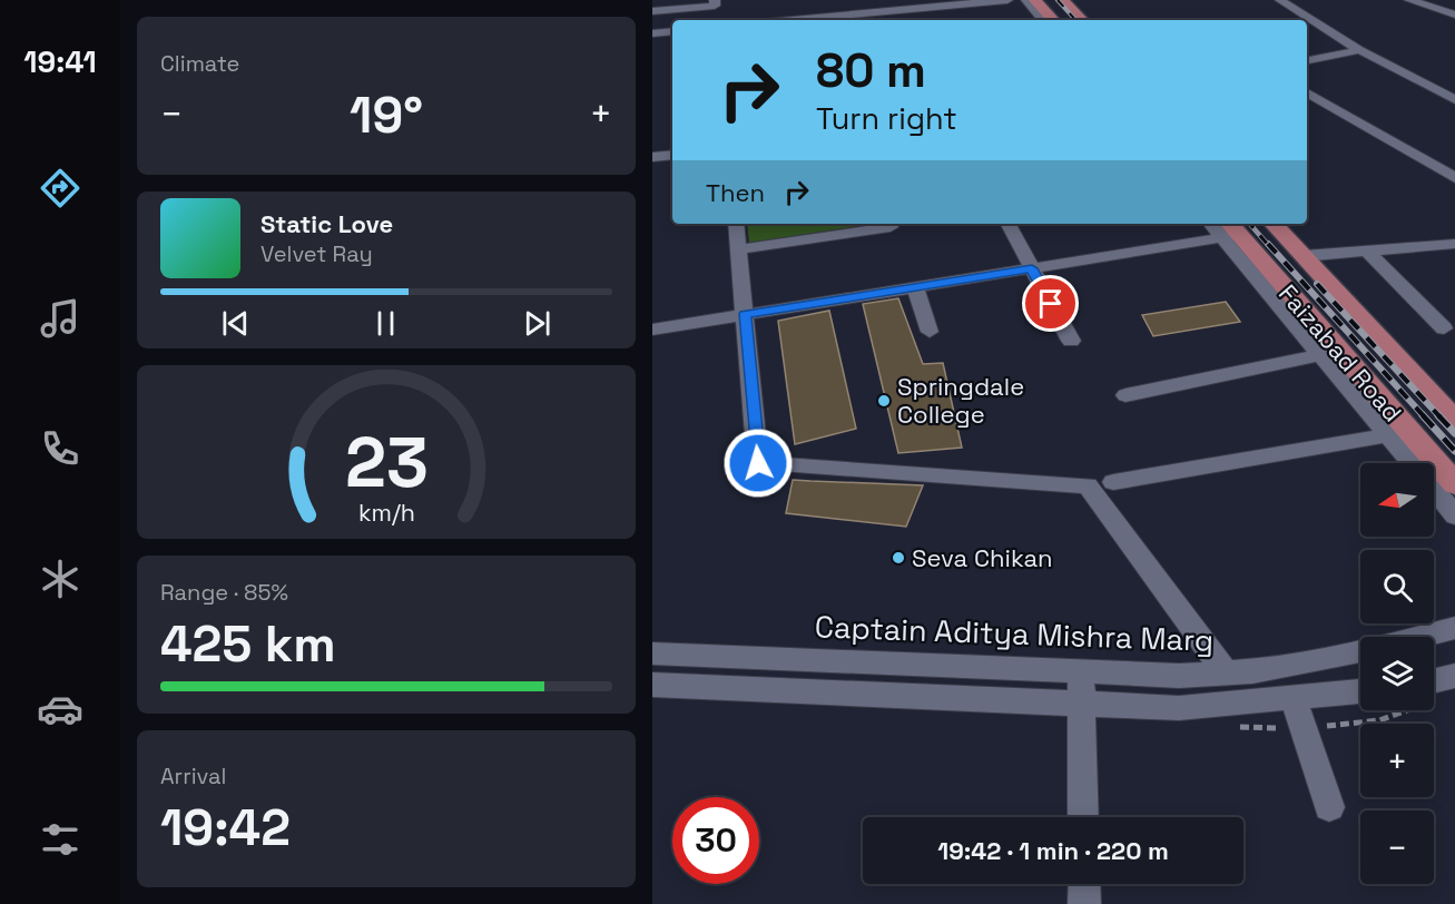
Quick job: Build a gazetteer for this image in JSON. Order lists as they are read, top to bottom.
{
  "streets": {
    "main road": ["Faizabad Road"],
    "street": ["Captain Aditya Mishra Marg"]
  },
  "places": ["Springdale College", "Seva Chikan"],
  "north": "left",
  "page": {
    "tabs": "19:41",
    "tile": [
      "Climate",
      ["Range · 85%", "425 km"],
      ["Arrival", "19:42"]
    ],
    "turn": ["80 m", "Turn right"],
    "heat": ["−", "19°", "+"],
    "then": "Then",
    "song": ["Static Love", "Velvet Ray"],
    "map_buttons": ["+", "−"],
    "limit": "30",
    "trip": "19:42 · 1 min · 220 m",
    "gauge": ["23", "km/h"]
  }
}
